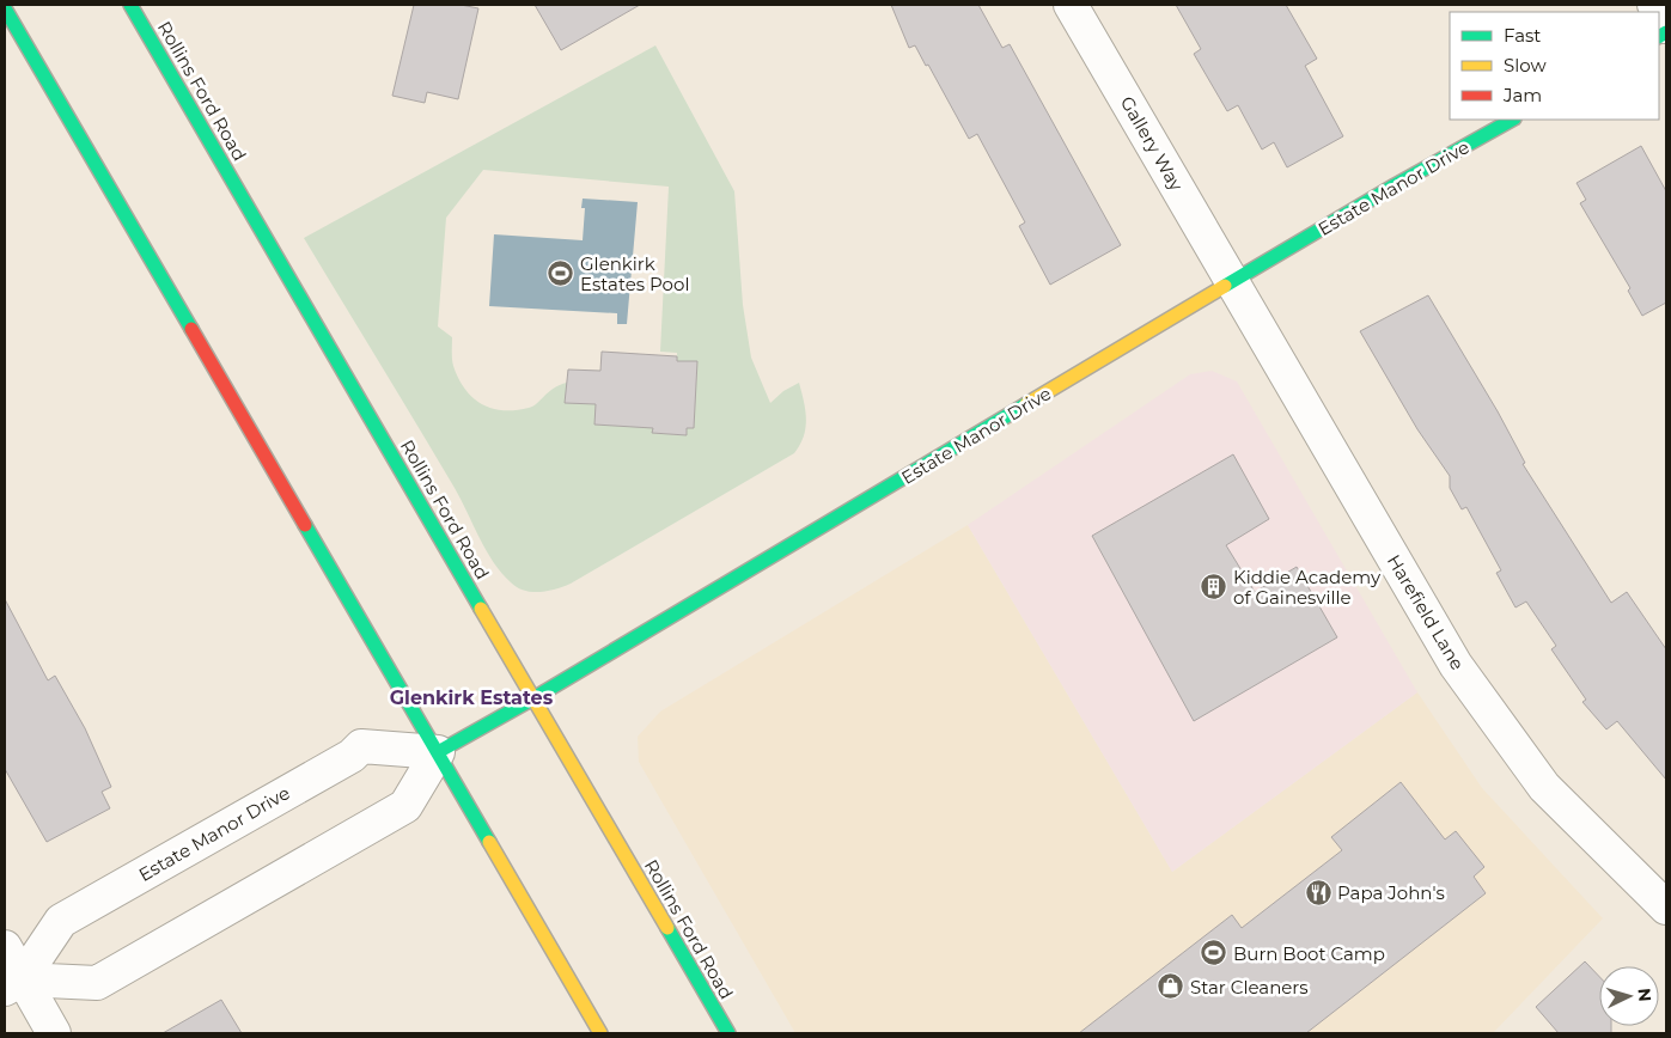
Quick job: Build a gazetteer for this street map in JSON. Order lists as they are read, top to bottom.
{
  "streets": {
    "main road": ["Rollins Ford Road", "Estate Manor Drive"],
    "street": ["Gallery Way", "Harefield Lane"]
  },
  "crossings": [
    ["Rollins Ford Road", "Estate Manor Drive"],
    ["Gallery Way", "Estate Manor Drive"],
    ["Gallery Way", "Harefield Lane"],
    ["Estate Manor Drive", "Harefield Lane"]
  ],
  "districts": ["Glenkirk Estates"],
  "places": {
    "sports": ["Glenkirk Estates Pool", "Burn Boot Camp"],
    "building": ["Kiddie Academy of Gainesville"],
    "restaurant": ["Papa John's"],
    "shop": ["Star Cleaners"]
  },
  "legend": ["Fast", "Slow", "Jam"],
  "north": "right"
}
